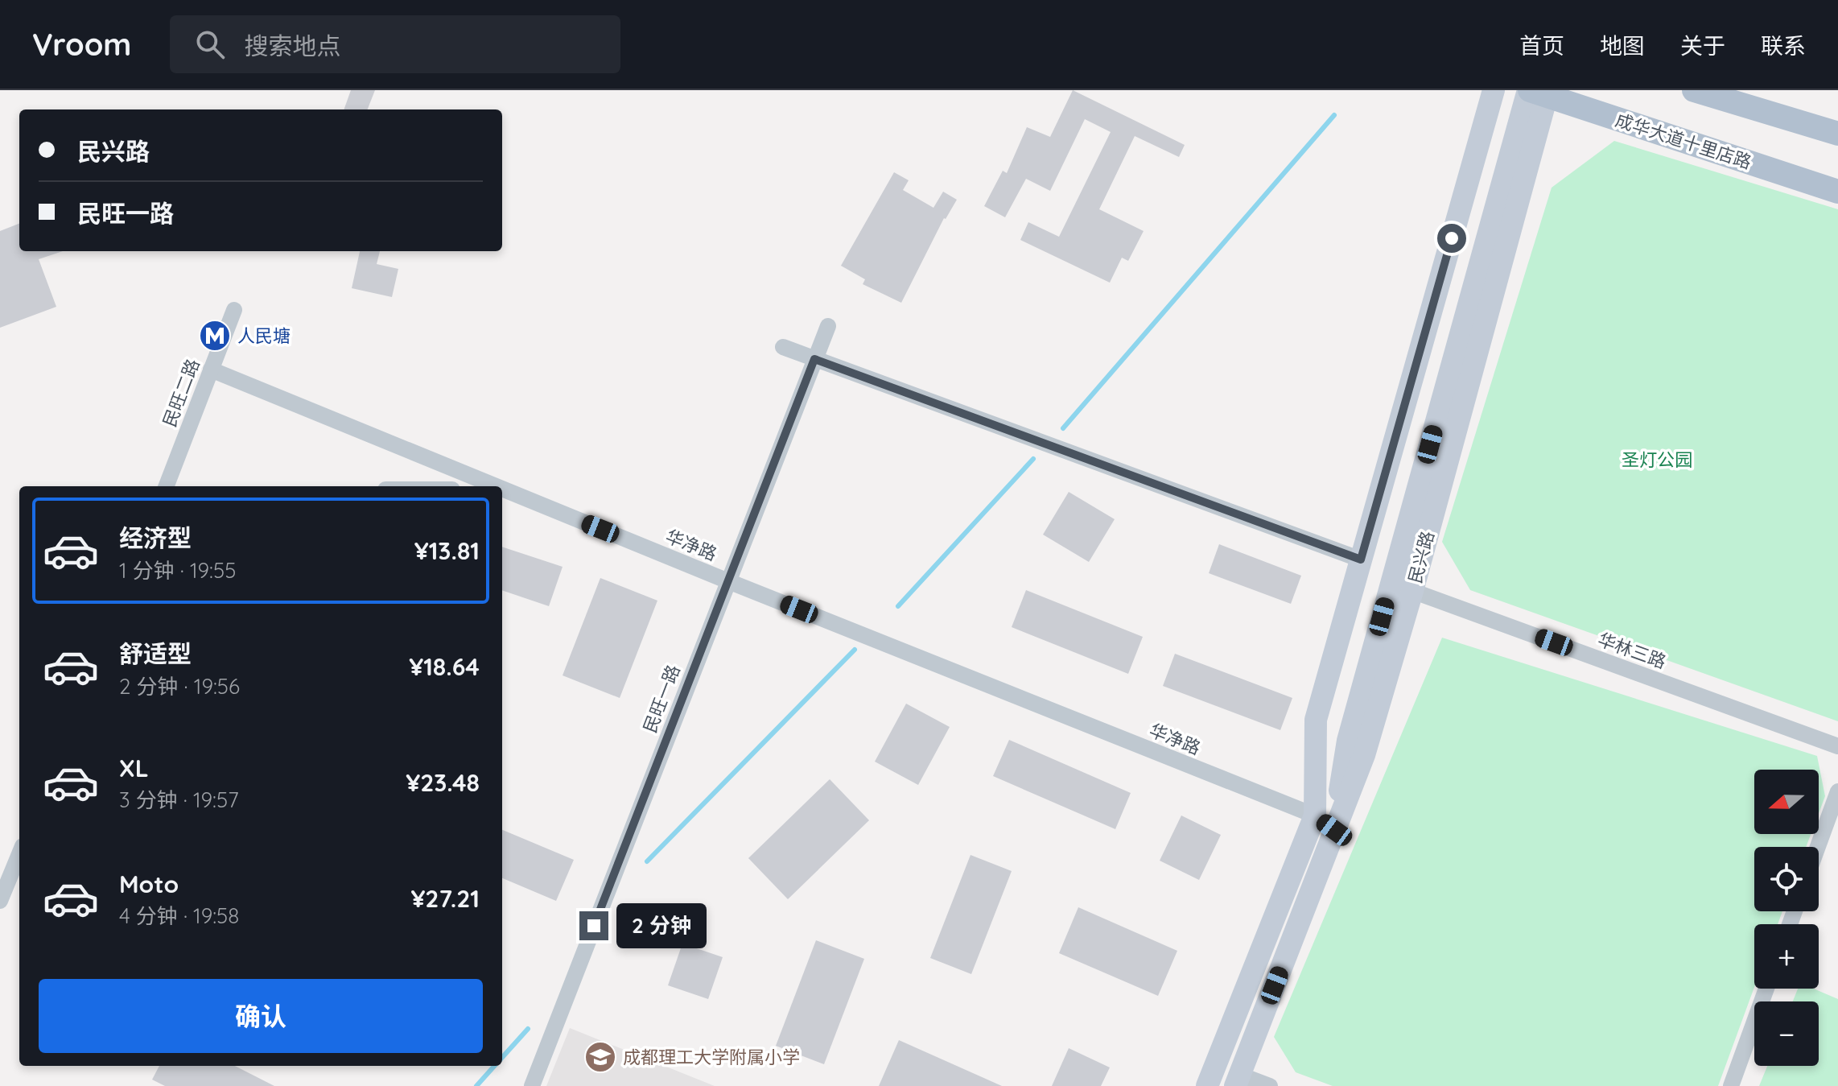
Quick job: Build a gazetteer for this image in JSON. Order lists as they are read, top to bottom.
{
  "streets": {
    "main road": ["成华大道十里店路", "民兴路"],
    "street": [
      "民旺二路",
      "华净路",
      "华林三路",
      "民旺一路"
    ]
  },
  "crossings": [
    ["成华大道十里店路", "民兴路"],
    ["民旺二路", "华净路"],
    ["华净路", "民兴路"],
    ["华净路", "民旺一路"],
    ["民兴路", "华林三路"]
  ],
  "parks": ["圣灯公园"],
  "places": {
    "metro station": ["人民塘"],
    "school or university": ["成都理工大学附属小学"]
  },
  "north": "left",
  "page": {
    "header": "Vroom",
    "search": "搜索地点",
    "nav": [
      "首页",
      "地图",
      "关于",
      "联系"
    ],
    "banner": ["民兴路", "民旺一路"],
    "list": [
      {
        "name": "经济型",
        "note": "1 分钟 · 19:55",
        "value": "¥13.81"
      },
      {
        "name": "舒适型",
        "note": "2 分钟 · 19:56",
        "value": "¥18.64"
      },
      {
        "name": "XL",
        "note": "3 分钟 · 19:57",
        "value": "¥23.48"
      },
      {
        "name": "Moto",
        "note": "4 分钟 · 19:58",
        "value": "¥27.21"
      }
    ],
    "map_buttons": ["+", "−"],
    "bubble": "2 分钟",
    "buttons": "确认"
  }
}
